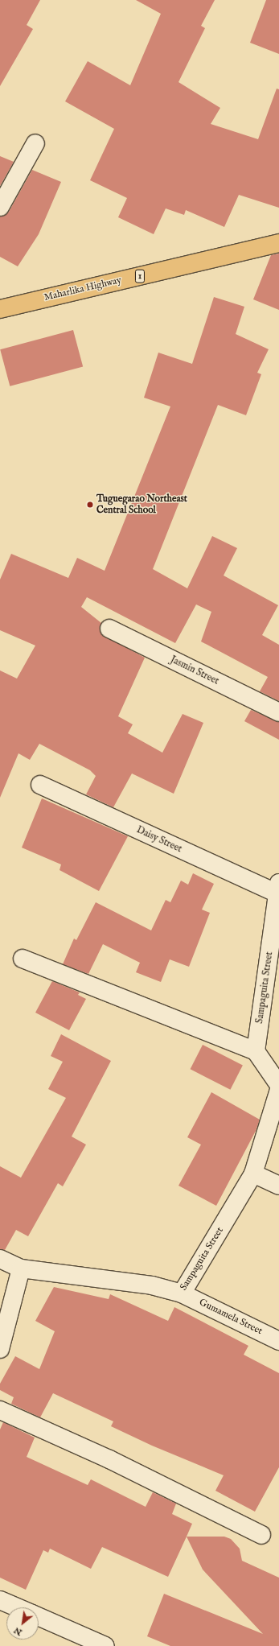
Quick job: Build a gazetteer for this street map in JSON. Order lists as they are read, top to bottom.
{
  "streets": {
    "main road": ["1", "Maharlika Highway"],
    "street": [
      "Jasmin Street",
      "Daisy Street",
      "Sampaguita Street",
      "Gumamela Street"
    ]
  },
  "crossings": [
    ["Daisy Street", "Sampaguita Street"],
    ["Sampaguita Street", "Gumamela Street"]
  ],
  "places": ["Tuguegarao Northeast Central School"],
  "north": "bottom left"
}
